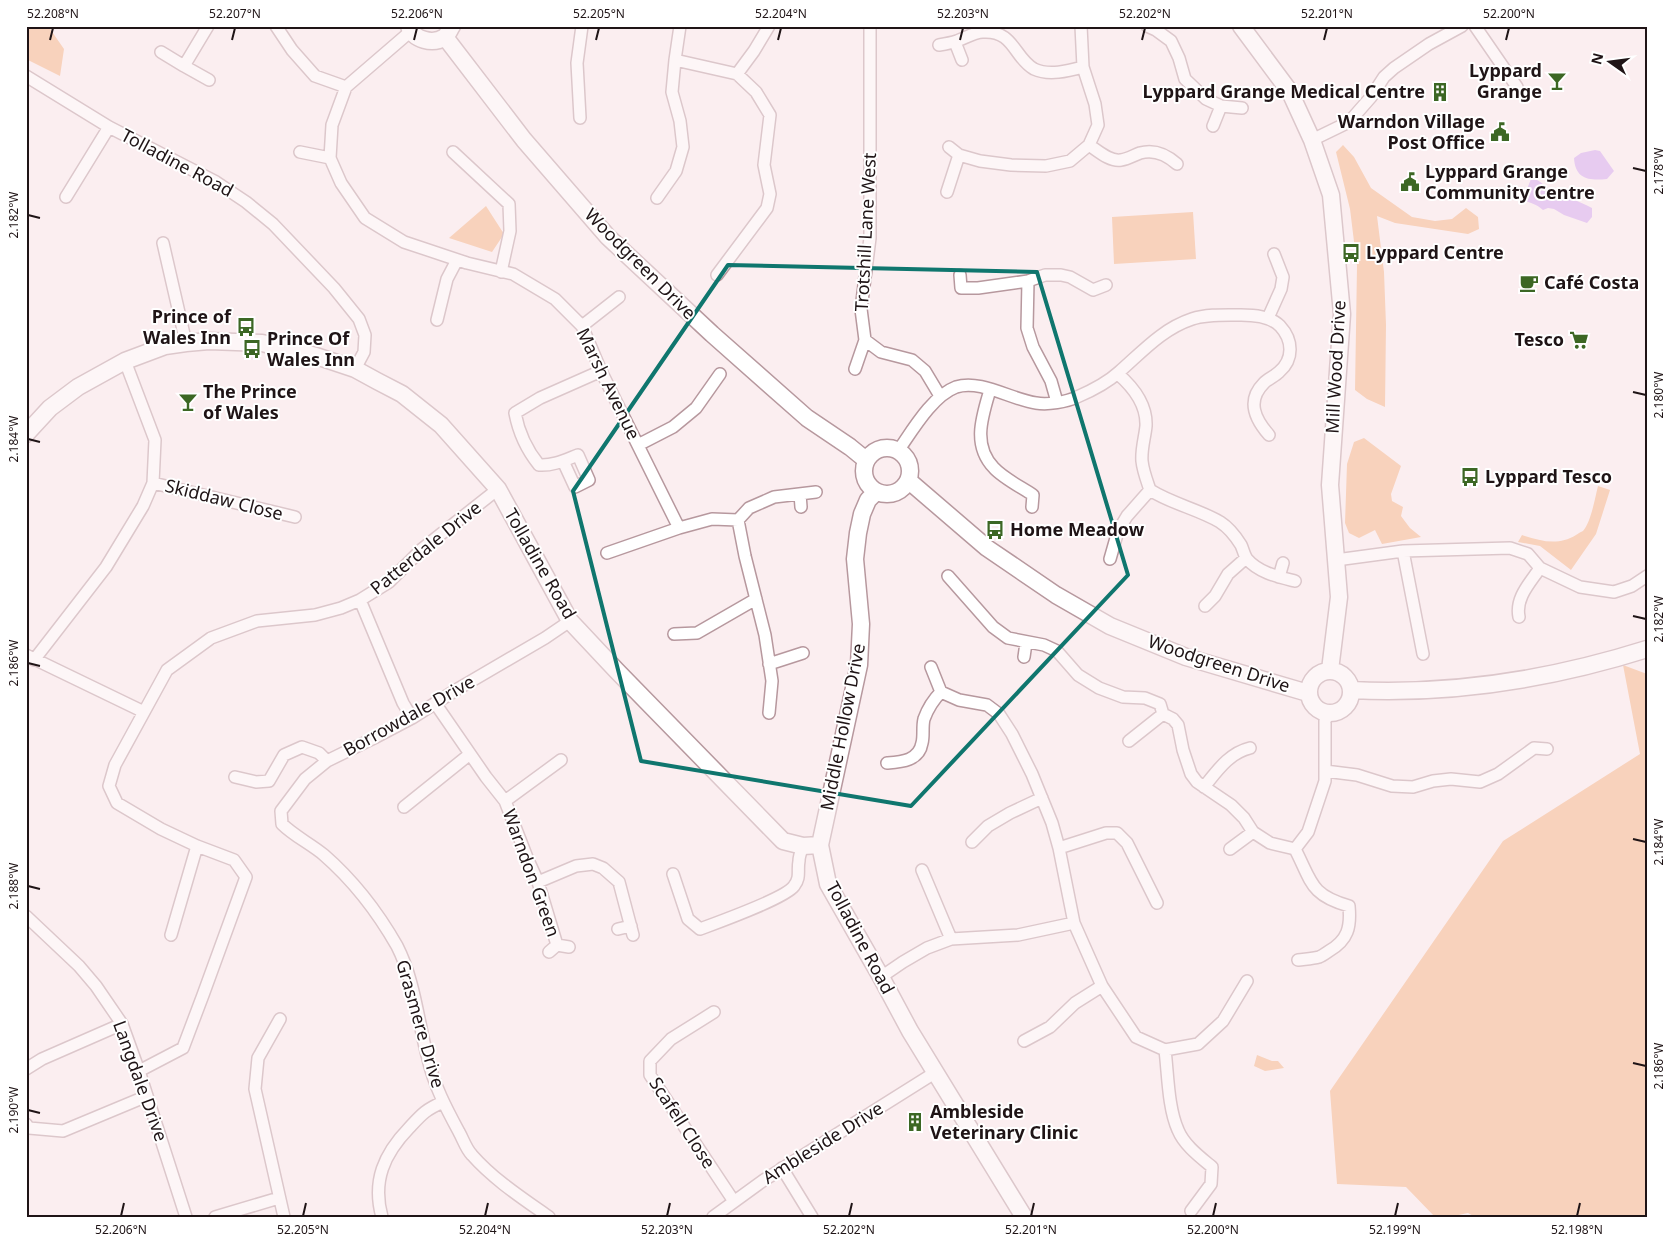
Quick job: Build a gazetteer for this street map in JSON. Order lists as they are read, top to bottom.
{
  "streets": {
    "main road": [
      "Tolladine Road",
      "Woodgreen Drive",
      "Mill Wood Drive",
      "Middle Hollow Drive"
    ],
    "street": [
      "Trotshill Lane West",
      "Marsh Avenue",
      "Skiddaw Close",
      "Patterdale Drive",
      "Borrowdale Drive",
      "Warndon Green",
      "Grasmere Drive",
      "Langdale Drive",
      "Scafell Close",
      "Ambleside Drive"
    ]
  },
  "crossings": [
    ["Tolladine Road", "Patterdale Drive"],
    ["Tolladine Road", "Borrowdale Drive"],
    ["Tolladine Road", "Middle Hollow Drive"],
    ["Tolladine Road", "Ambleside Drive"],
    ["Woodgreen Drive", "Mill Wood Drive"],
    ["Woodgreen Drive", "Middle Hollow Drive"],
    ["Patterdale Drive", "Langdale Drive"],
    ["Borrowdale Drive", "Warndon Green"],
    ["Borrowdale Drive", "Grasmere Drive"],
    ["Scafell Close", "Ambleside Drive"]
  ],
  "places": {
    "bar": ["Lyppard Grange", "The Prince of Wales"],
    "building": ["Lyppard Grange Medical Centre", "Ambleside Veterinary Clinic"],
    "public building": ["Warndon Village Post Office", "Lyppard Grange Community Centre"],
    "bus stop": [
      "Lyppard Centre",
      "Prince of Wales Inn",
      "Prince Of Wales Inn",
      "Lyppard Tesco",
      "Home Meadow"
    ],
    "cafe": ["Café Costa"],
    "supermarket": ["Tesco"]
  },
  "north": "left",
  "coordinates": [
    "52.208°N",
    "52.207°N",
    "52.206°N",
    "52.205°N",
    "52.204°N",
    "52.203°N",
    "52.202°N",
    "52.201°N",
    "52.200°N",
    "2.178°W",
    "2.182°W",
    "2.180°W",
    "2.184°W",
    "2.186°W",
    "2.188°W",
    "2.190°W",
    "52.199°N",
    "52.198°N"
  ]
}
